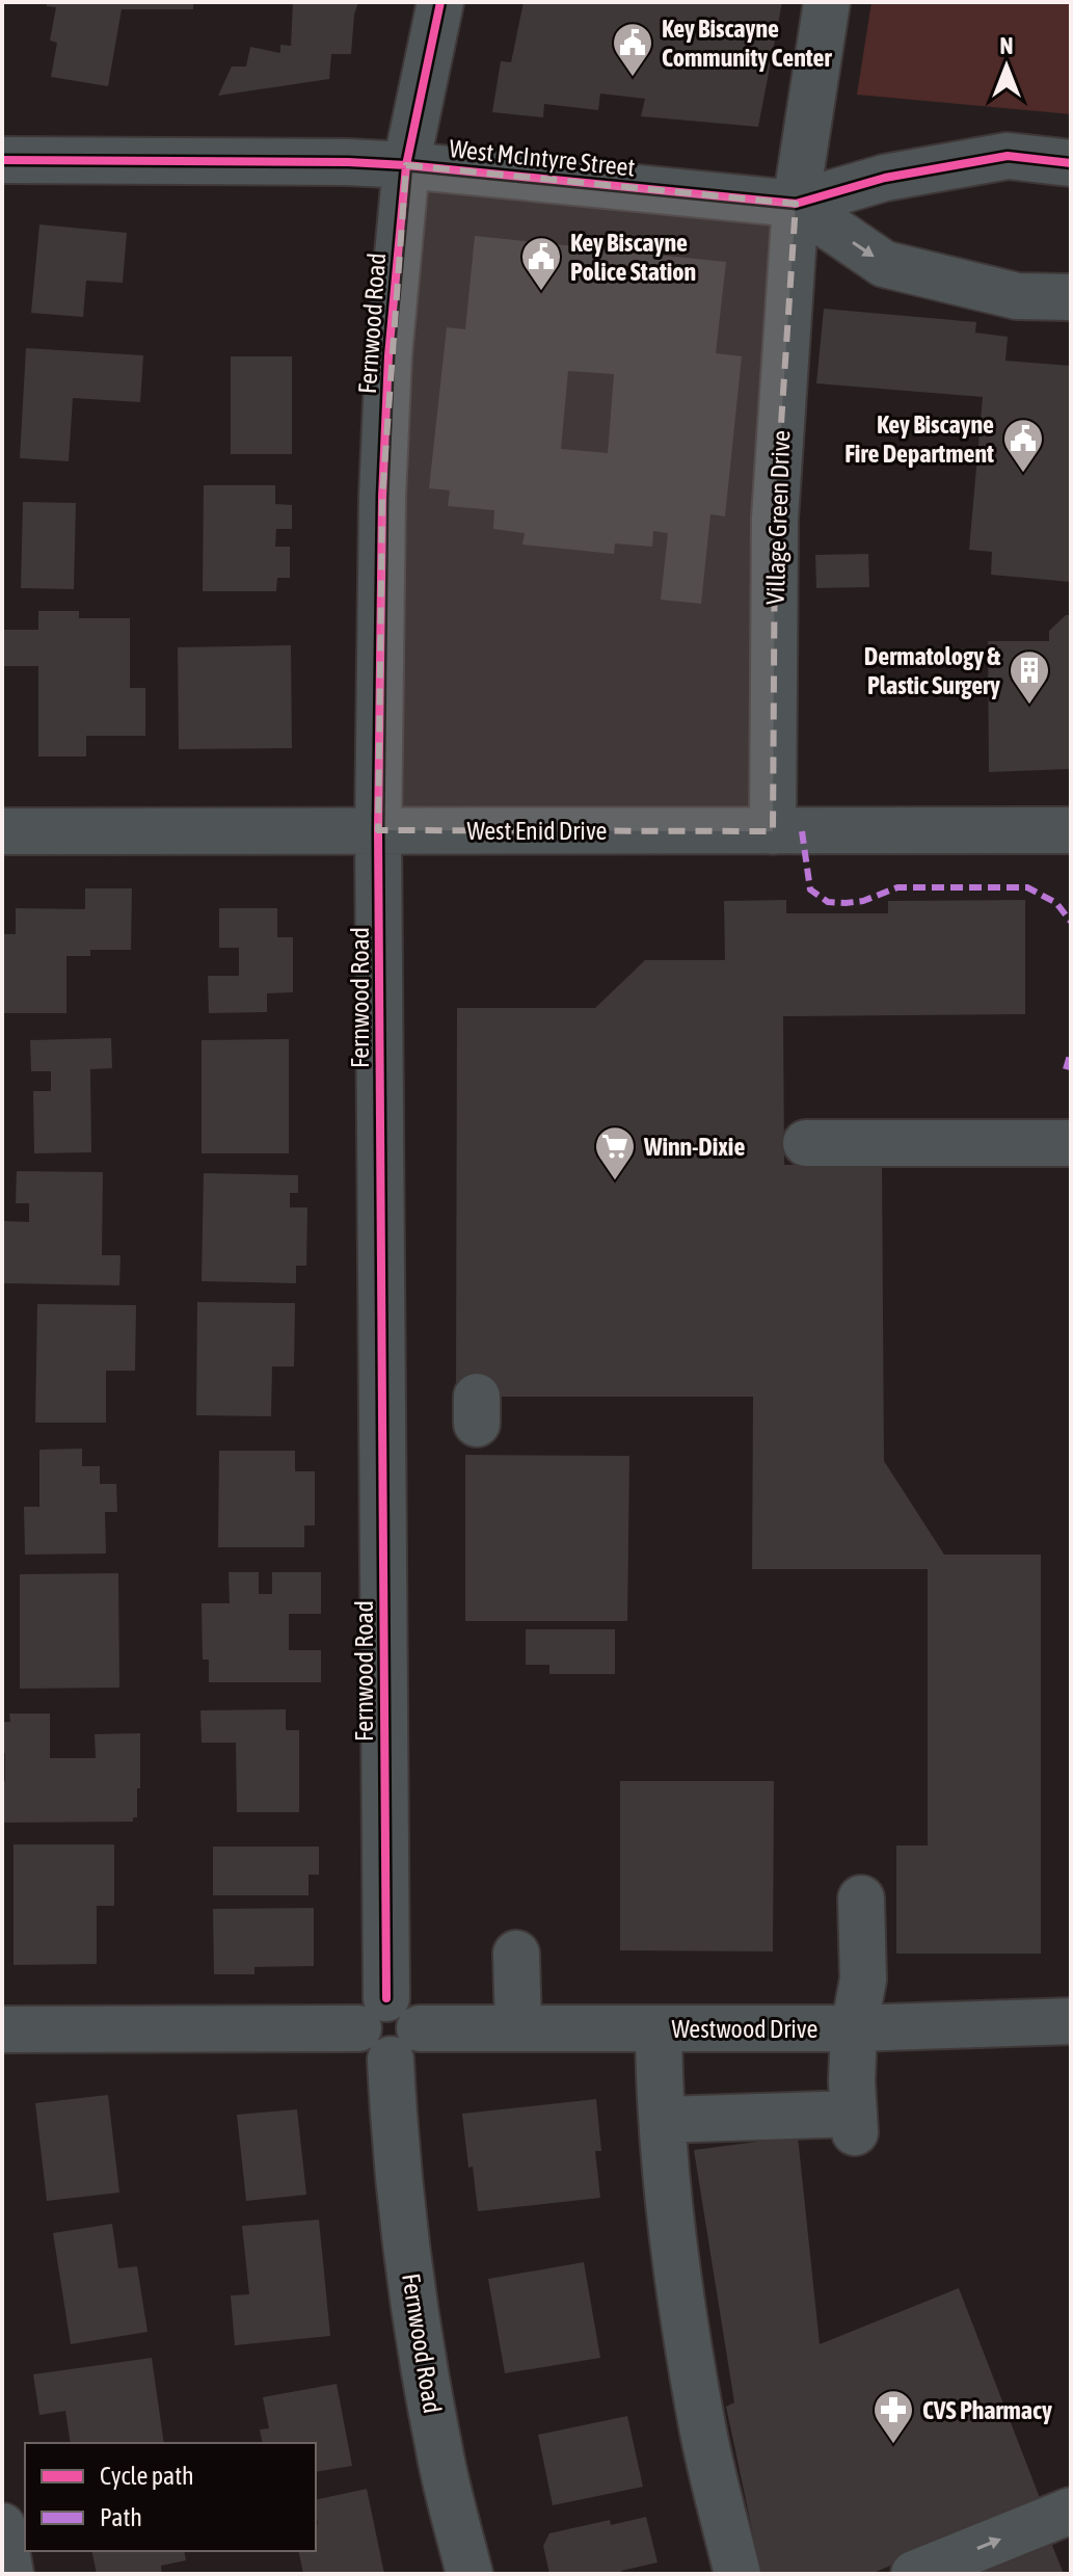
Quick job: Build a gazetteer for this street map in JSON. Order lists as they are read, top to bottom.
{
  "streets": {
    "street": [
      "West McIntyre Street",
      "Fernwood Road",
      "Village Green Drive",
      "West Enid Drive",
      "Westwood Drive"
    ]
  },
  "crossings": [
    ["West McIntyre Street", "Fernwood Road"],
    ["West McIntyre Street", "Village Green Drive"],
    ["Fernwood Road", "West Enid Drive"],
    ["Fernwood Road", "Westwood Drive"],
    ["Village Green Drive", "West Enid Drive"]
  ],
  "places": {
    "public building": ["Key Biscayne Community Center", "Key Biscayne Police Station", "Key Biscayne Fire Department"],
    "building": ["Dermatology & Plastic Surgery"],
    "supermarket": ["Winn-Dixie"],
    "pharmacy": ["CVS Pharmacy"]
  },
  "legend": ["Cycle path", "Path"],
  "north": "top"
}
